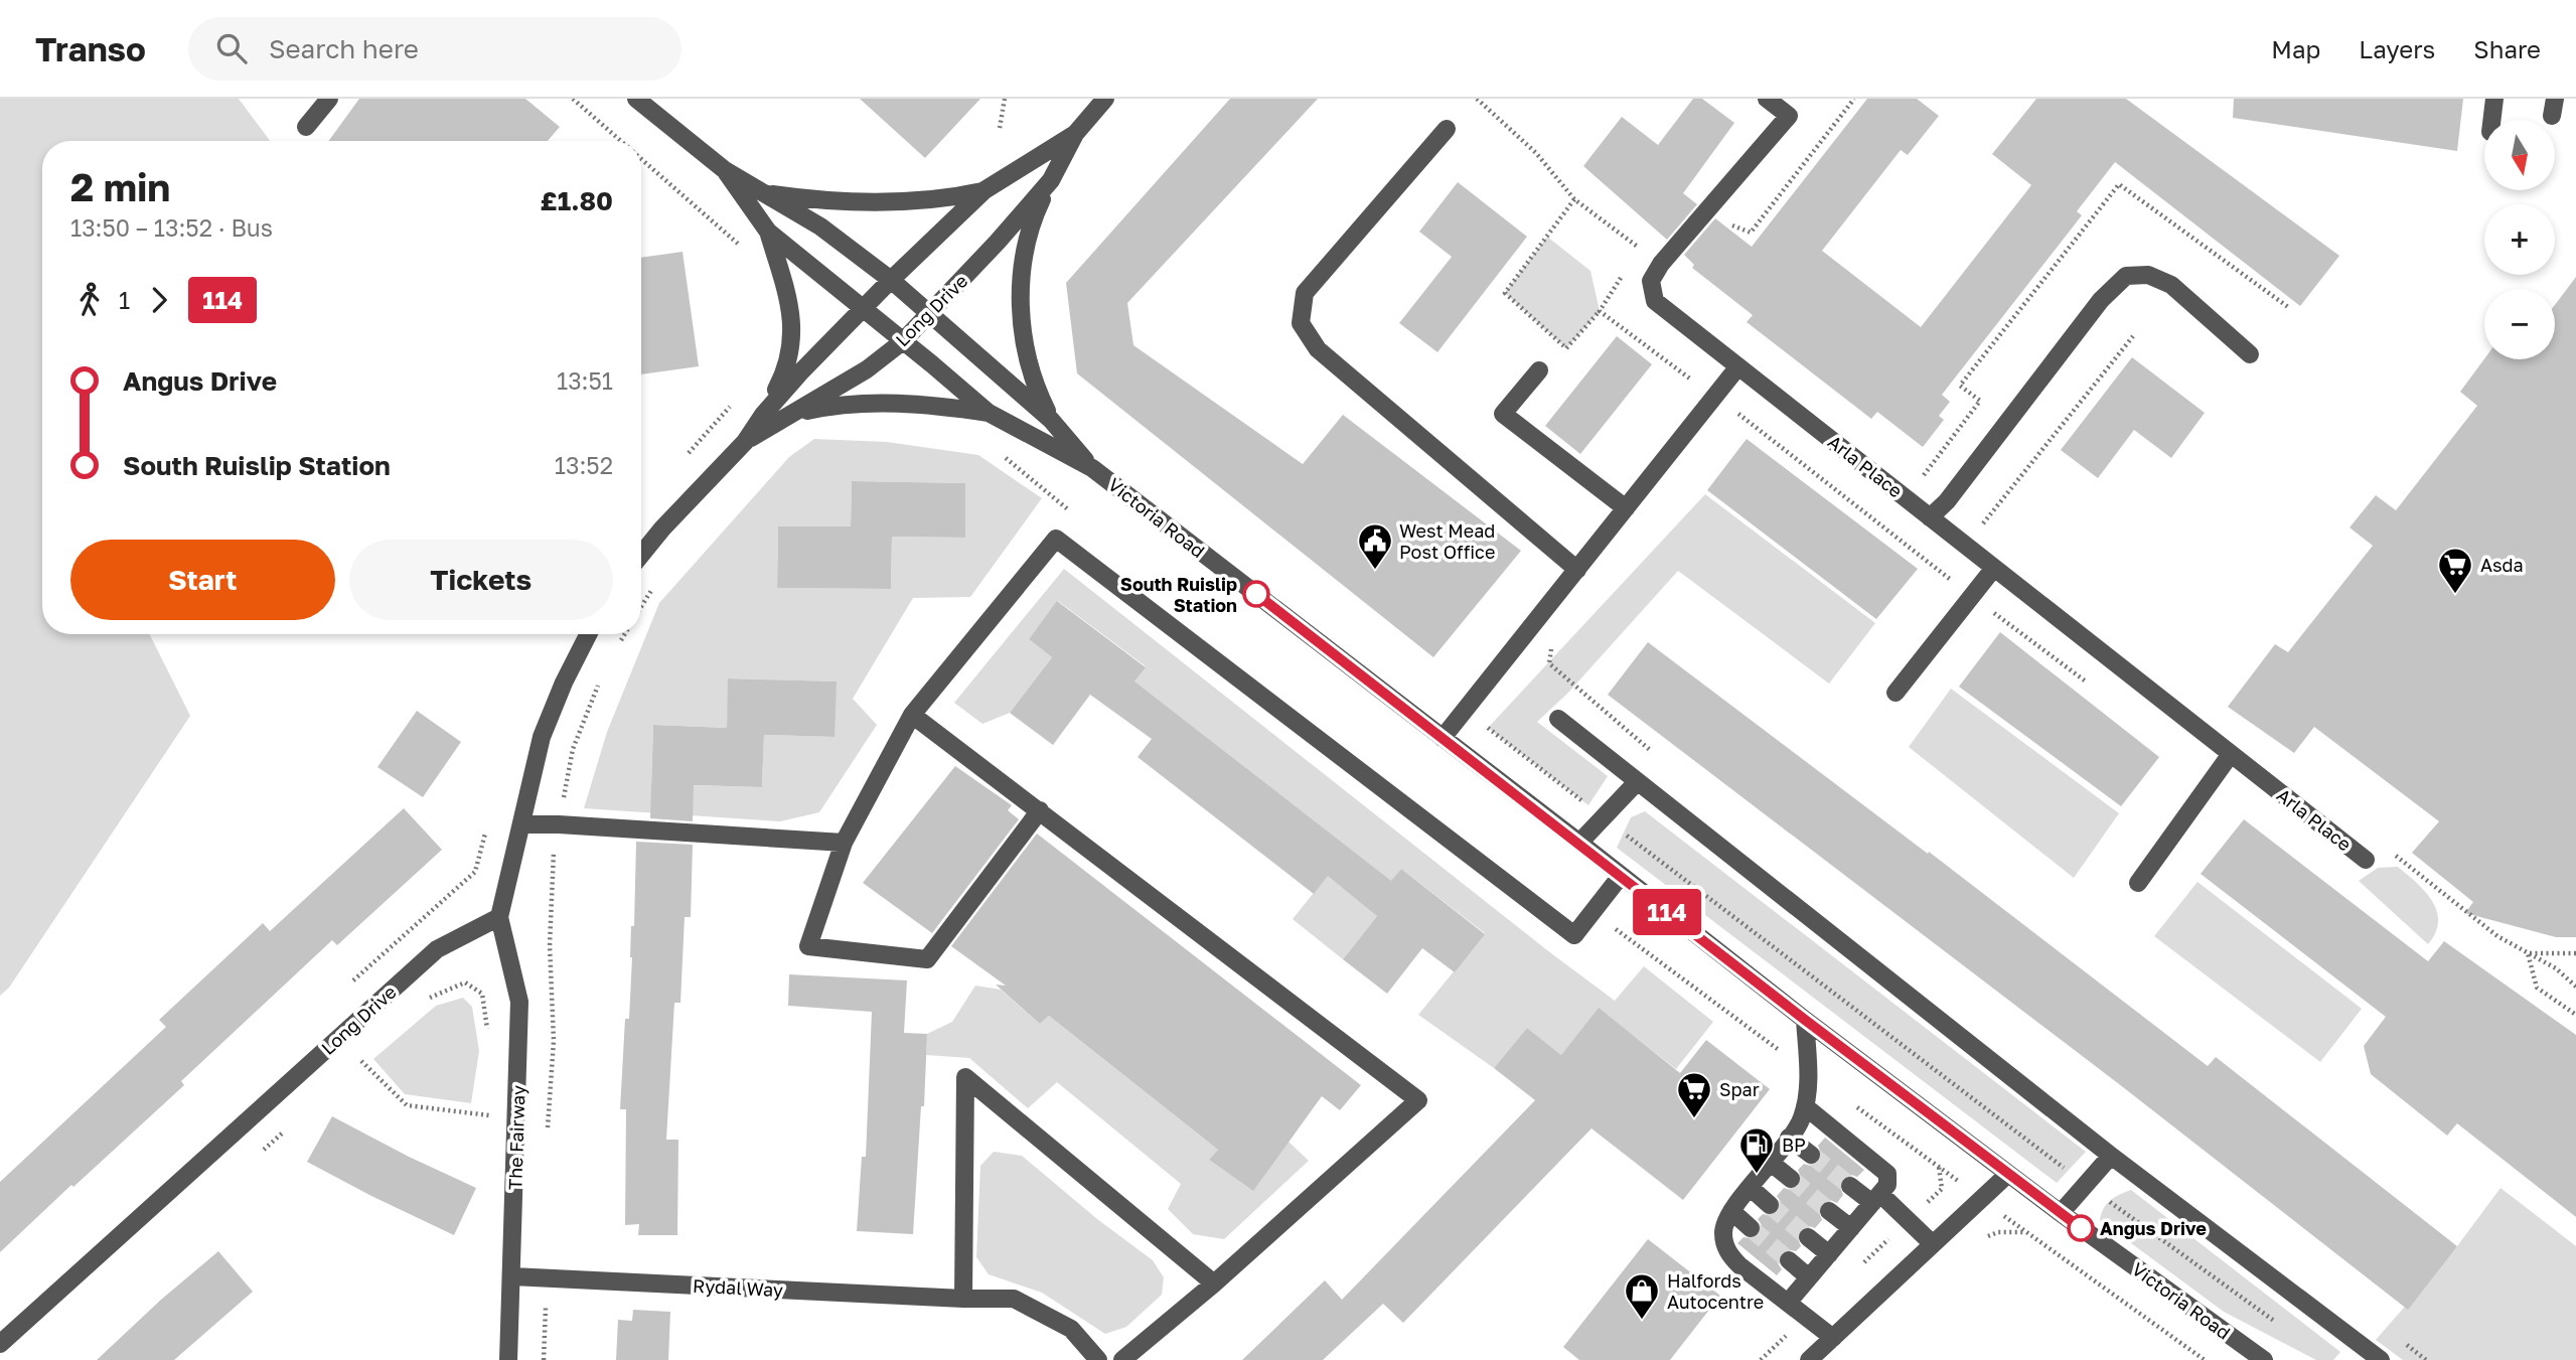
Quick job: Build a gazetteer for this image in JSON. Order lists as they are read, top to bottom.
{
  "streets": {
    "street": [
      "Long Drive",
      "Arla Place",
      "Victoria Road",
      "The Fairway",
      "Rydal Way"
    ]
  },
  "crossings": [
    ["Long Drive", "Victoria Road"],
    ["Long Drive", "The Fairway"],
    ["The Fairway", "Rydal Way"]
  ],
  "places": {
    "public building": ["West Mead Post Office"],
    "other": ["South Ruislip Station", "Angus Drive"],
    "supermarket": ["Asda", "Spar"],
    "fuel station": ["BP"],
    "shop": ["Halfords Autocentre"]
  },
  "lines": ["bus line 114"],
  "north": "bottom",
  "page": {
    "header": "Transo",
    "search": "Search here",
    "nav": ["Map", "Layers", "Share"],
    "on_map": "114",
    "map_buttons": ["+", "−"],
    "heading": ["2 min", "13:50 – 13:52 · Bus", "£1.80"],
    "legs": ["1", "114"],
    "list": [
      {
        "name": "Angus Drive",
        "value": "13:51"
      },
      {
        "name": "South Ruislip Station",
        "value": "13:52"
      }
    ],
    "buttons": ["Start", "Tickets"]
  }
}
